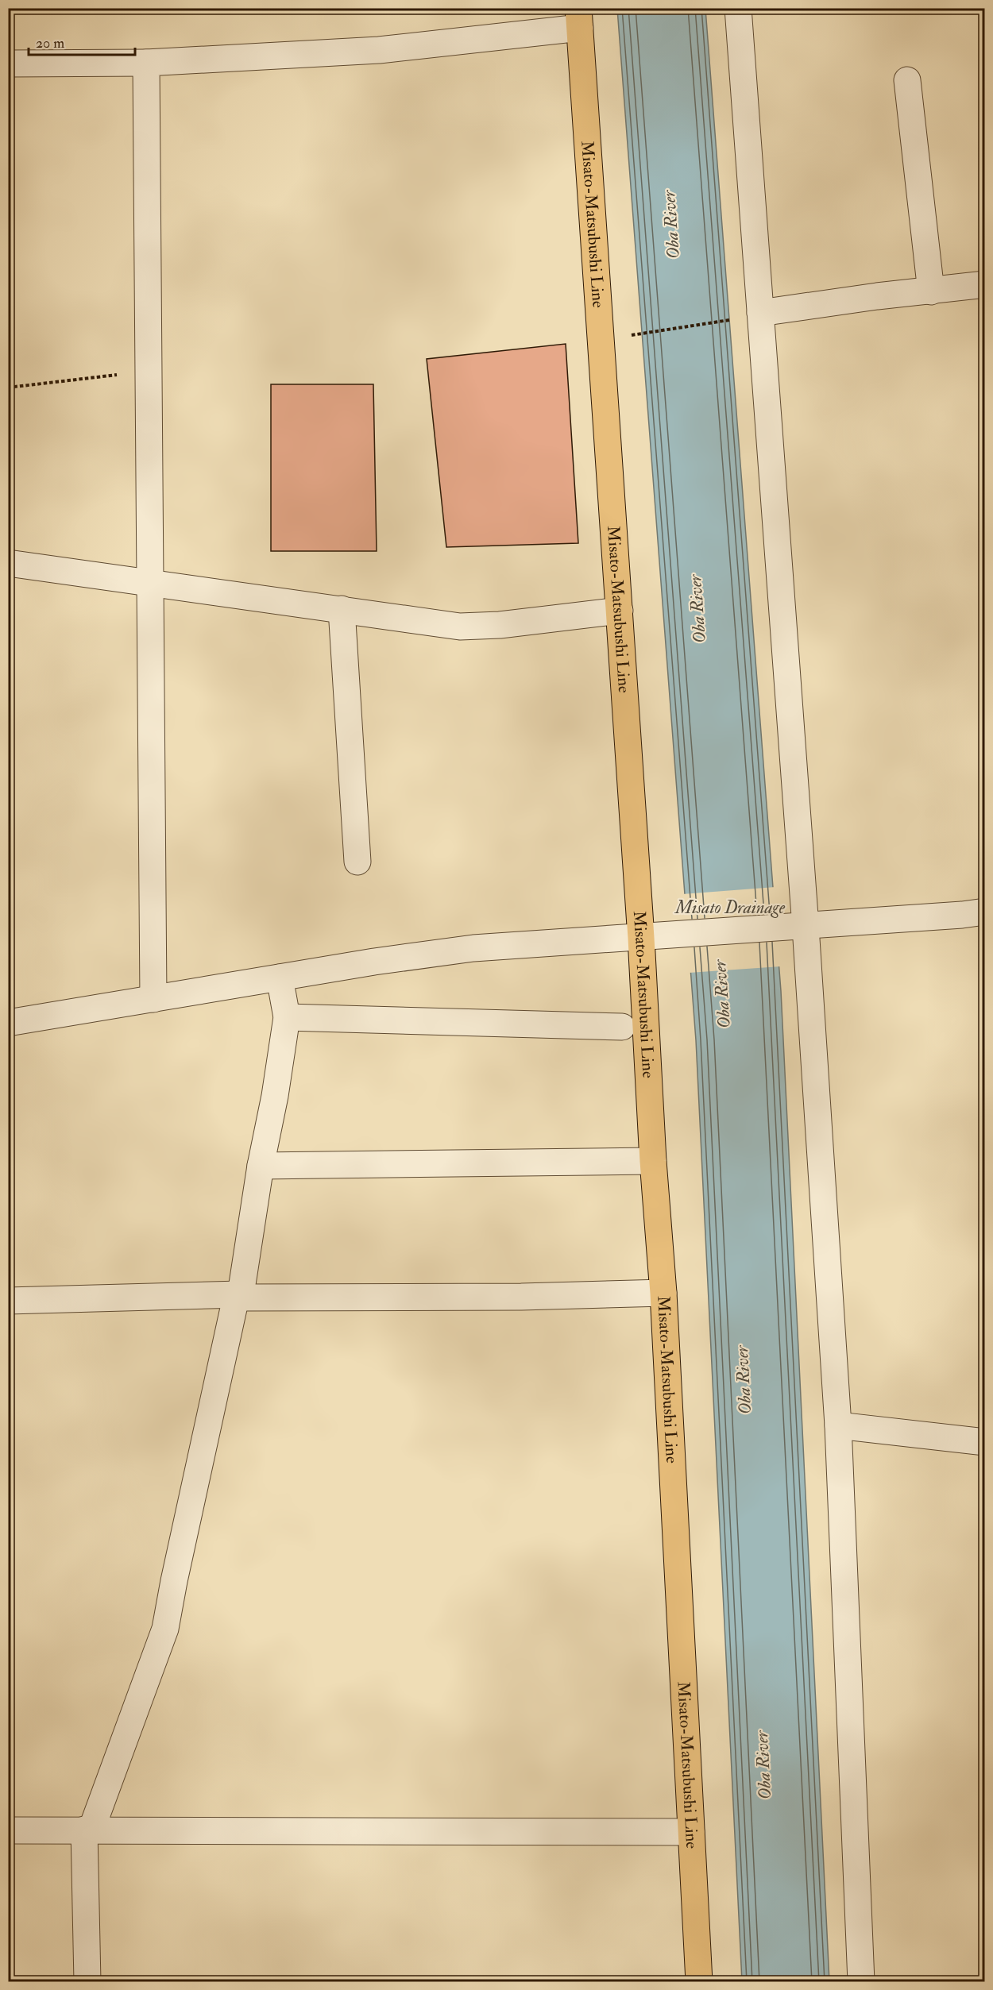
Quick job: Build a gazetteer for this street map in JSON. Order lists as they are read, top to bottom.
{
  "streets": {
    "main road": ["Misato-Matsubushi Line"]
  },
  "water": ["Oba River", "Misato Drainage"],
  "scale_bar": "20 m"
}
